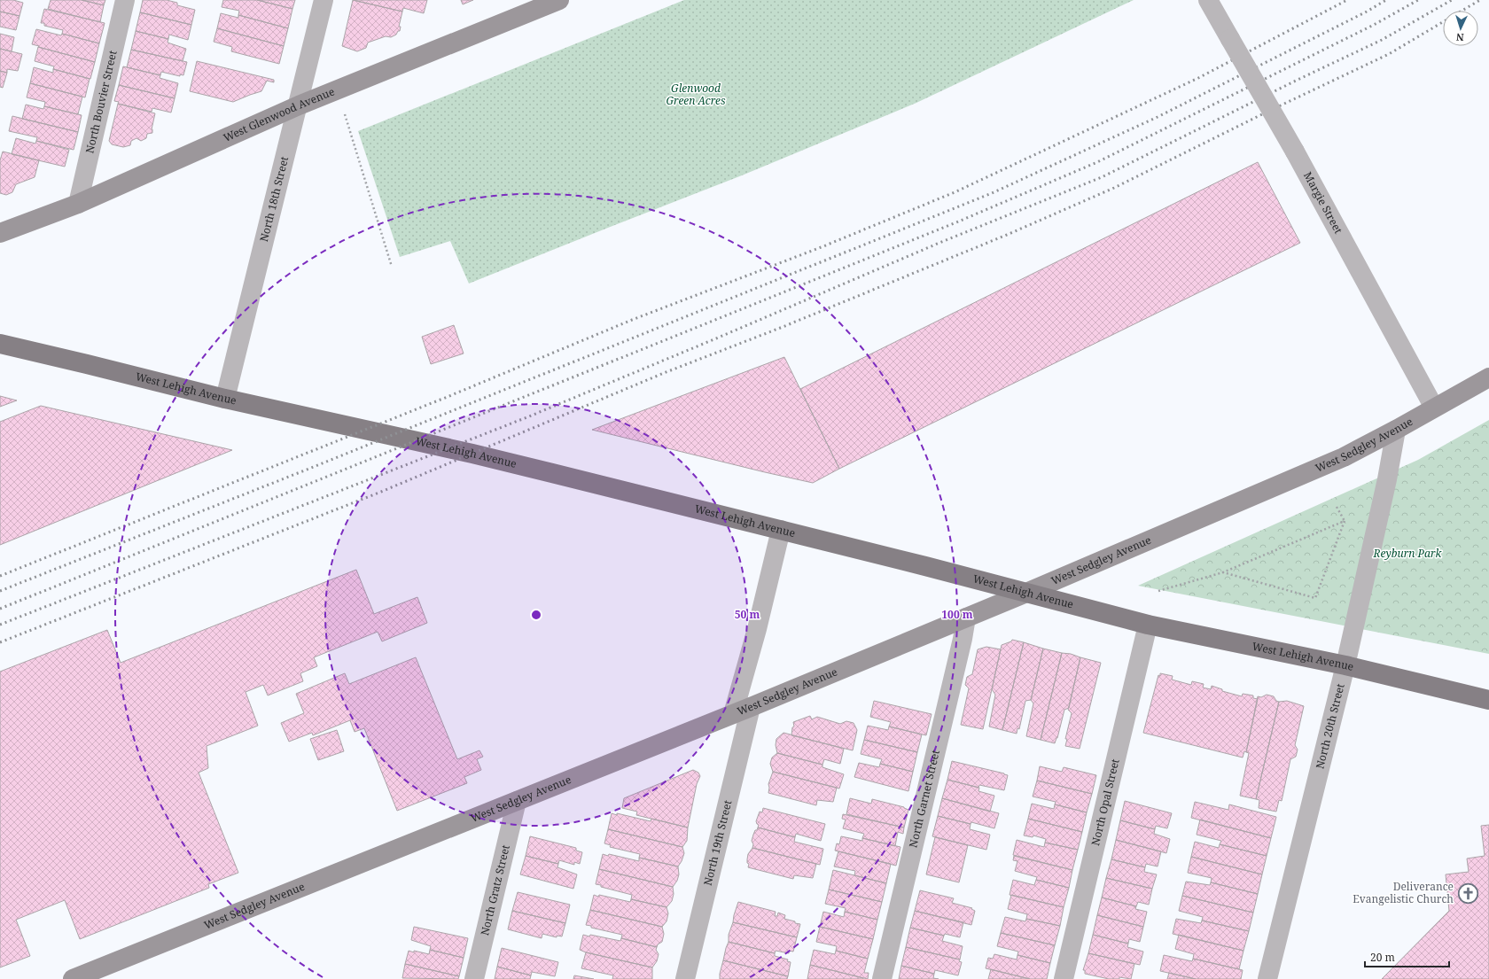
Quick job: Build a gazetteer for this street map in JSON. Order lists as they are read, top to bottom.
{
  "streets": {
    "main road": ["West Lehigh Avenue"],
    "street": [
      "North Bouvier Street",
      "West Glenwood Avenue",
      "North 18th Street",
      "Margie Street",
      "West Sedgley Avenue",
      "North 20th Street",
      "North Garnet Street",
      "North Opal Street",
      "North 19th Street",
      "North Gratz Street"
    ]
  },
  "crossings": [
    ["North Bouvier Street", "West Glenwood Avenue"],
    ["West Glenwood Avenue", "North 18th Street"],
    ["North 18th Street", "West Lehigh Avenue"],
    ["Margie Street", "West Sedgley Avenue"],
    ["West Lehigh Avenue", "West Sedgley Avenue"],
    ["West Lehigh Avenue", "North 20th Street"],
    ["West Lehigh Avenue", "North Opal Street"],
    ["West Sedgley Avenue", "North 20th Street"],
    ["West Sedgley Avenue", "North Garnet Street"],
    ["West Sedgley Avenue", "North 19th Street"],
    ["West Sedgley Avenue", "North Gratz Street"]
  ],
  "parks": ["Glenwood Green Acres", "Reyburn Park"],
  "places": {
    "church": ["Deliverance Evangelistic Church"]
  },
  "scale_bar": "20 m",
  "north": "bottom",
  "rings": ["50 m", "100 m"]
}
